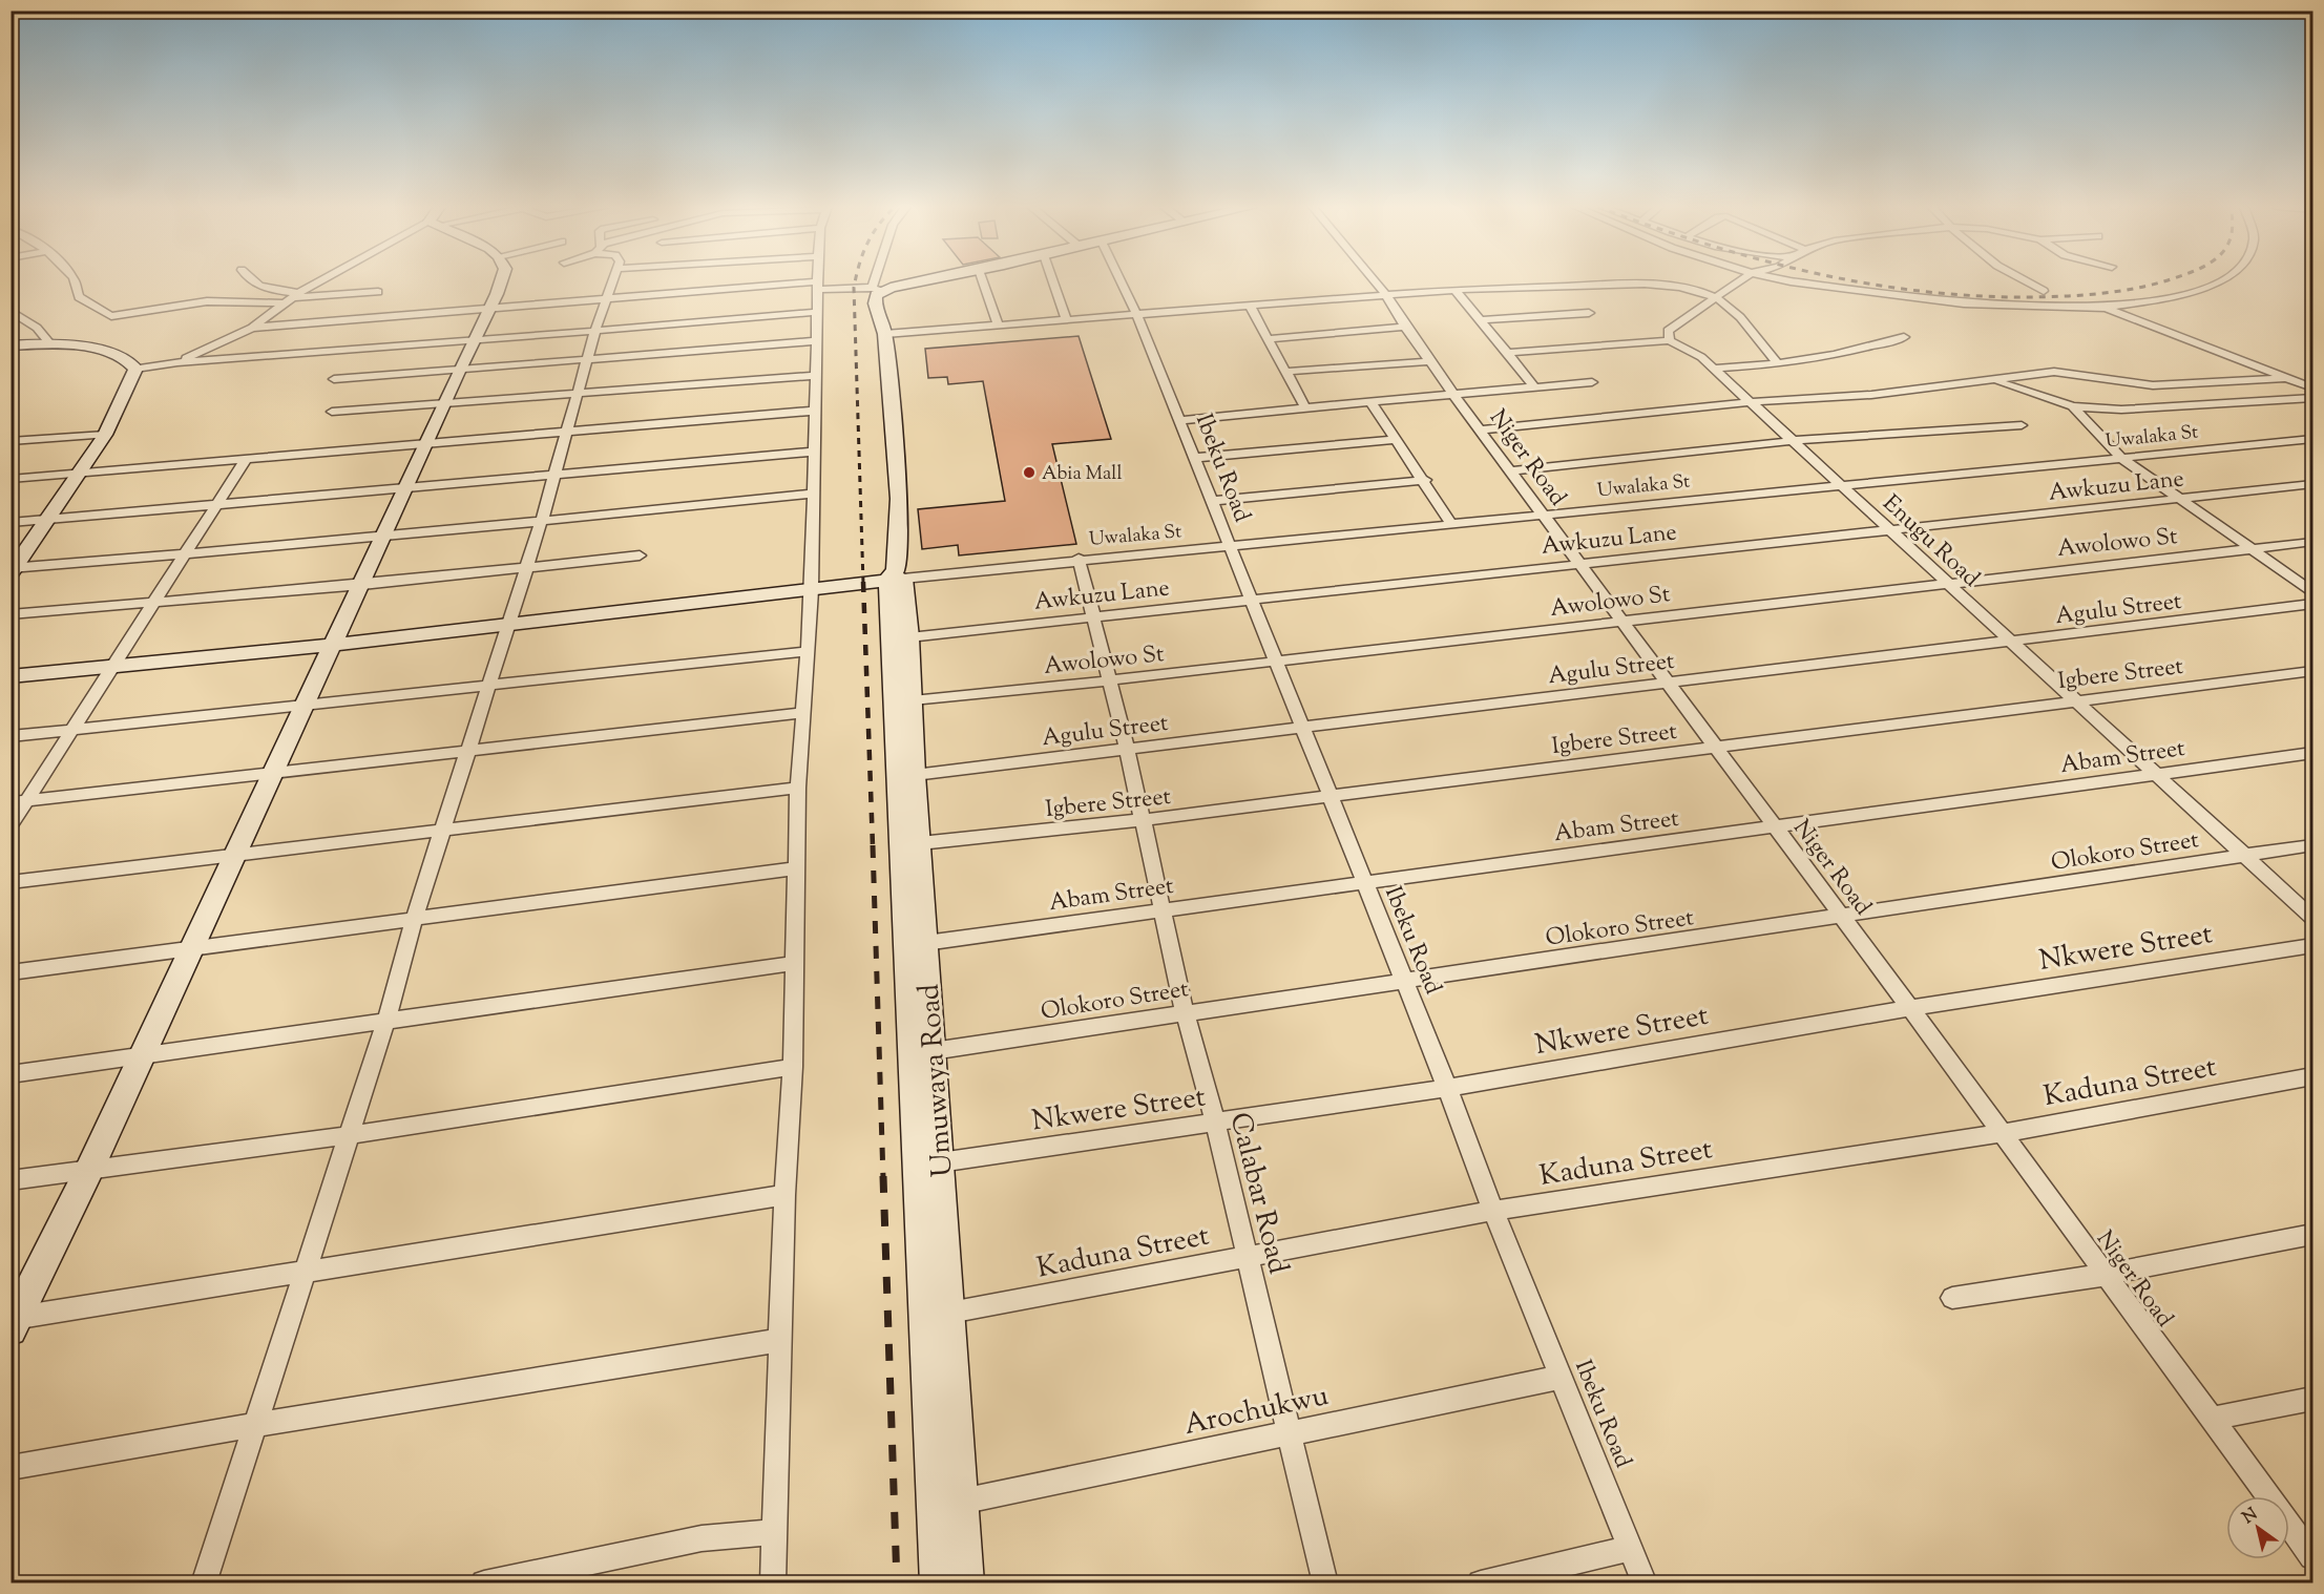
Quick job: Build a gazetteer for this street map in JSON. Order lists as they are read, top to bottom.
{
  "streets": {
    "street": [
      "Uwalaka St",
      "Niger Road",
      "Ibeku Road",
      "Awkuzu Lane",
      "Enugu Road",
      "Awolowo St",
      "Agulu Street",
      "Igbere Street",
      "Abam Street",
      "Olokoro Street",
      "Nkwere Street",
      "Umuwaya Road",
      "Kaduna Street",
      "Calabar Road",
      "Arochukwu"
    ]
  },
  "crossings": [
    ["Uwalaka St", "Niger Road"],
    ["Uwalaka St", "Ibeku Road"],
    ["Uwalaka St", "Enugu Road"],
    ["Uwalaka St", "Umuwaya Road"],
    ["Uwalaka St", "Calabar Road"],
    ["Niger Road", "Awkuzu Lane"],
    ["Niger Road", "Awolowo St"],
    ["Niger Road", "Agulu Street"],
    ["Niger Road", "Igbere Street"],
    ["Niger Road", "Abam Street"],
    ["Niger Road", "Olokoro Street"],
    ["Niger Road", "Nkwere Street"],
    ["Niger Road", "Kaduna Street"],
    ["Ibeku Road", "Awkuzu Lane"],
    ["Ibeku Road", "Awolowo St"],
    ["Ibeku Road", "Agulu Street"],
    ["Ibeku Road", "Igbere Street"],
    ["Ibeku Road", "Abam Street"],
    ["Ibeku Road", "Olokoro Street"],
    ["Ibeku Road", "Nkwere Street"],
    ["Ibeku Road", "Kaduna Street"],
    ["Ibeku Road", "Arochukwu"],
    ["Awkuzu Lane", "Enugu Road"],
    ["Awkuzu Lane", "Umuwaya Road"],
    ["Awkuzu Lane", "Calabar Road"],
    ["Enugu Road", "Awolowo St"],
    ["Enugu Road", "Agulu Street"],
    ["Enugu Road", "Igbere Street"],
    ["Enugu Road", "Abam Street"],
    ["Enugu Road", "Olokoro Street"],
    ["Awolowo St", "Umuwaya Road"],
    ["Awolowo St", "Calabar Road"],
    ["Agulu Street", "Umuwaya Road"],
    ["Agulu Street", "Calabar Road"],
    ["Igbere Street", "Umuwaya Road"],
    ["Igbere Street", "Calabar Road"],
    ["Abam Street", "Umuwaya Road"],
    ["Abam Street", "Calabar Road"],
    ["Olokoro Street", "Umuwaya Road"],
    ["Olokoro Street", "Calabar Road"],
    ["Nkwere Street", "Umuwaya Road"],
    ["Nkwere Street", "Calabar Road"],
    ["Umuwaya Road", "Kaduna Street"],
    ["Umuwaya Road", "Arochukwu"],
    ["Kaduna Street", "Calabar Road"],
    ["Calabar Road", "Arochukwu"]
  ],
  "places": ["Abia Mall"],
  "north": "top left"
}
